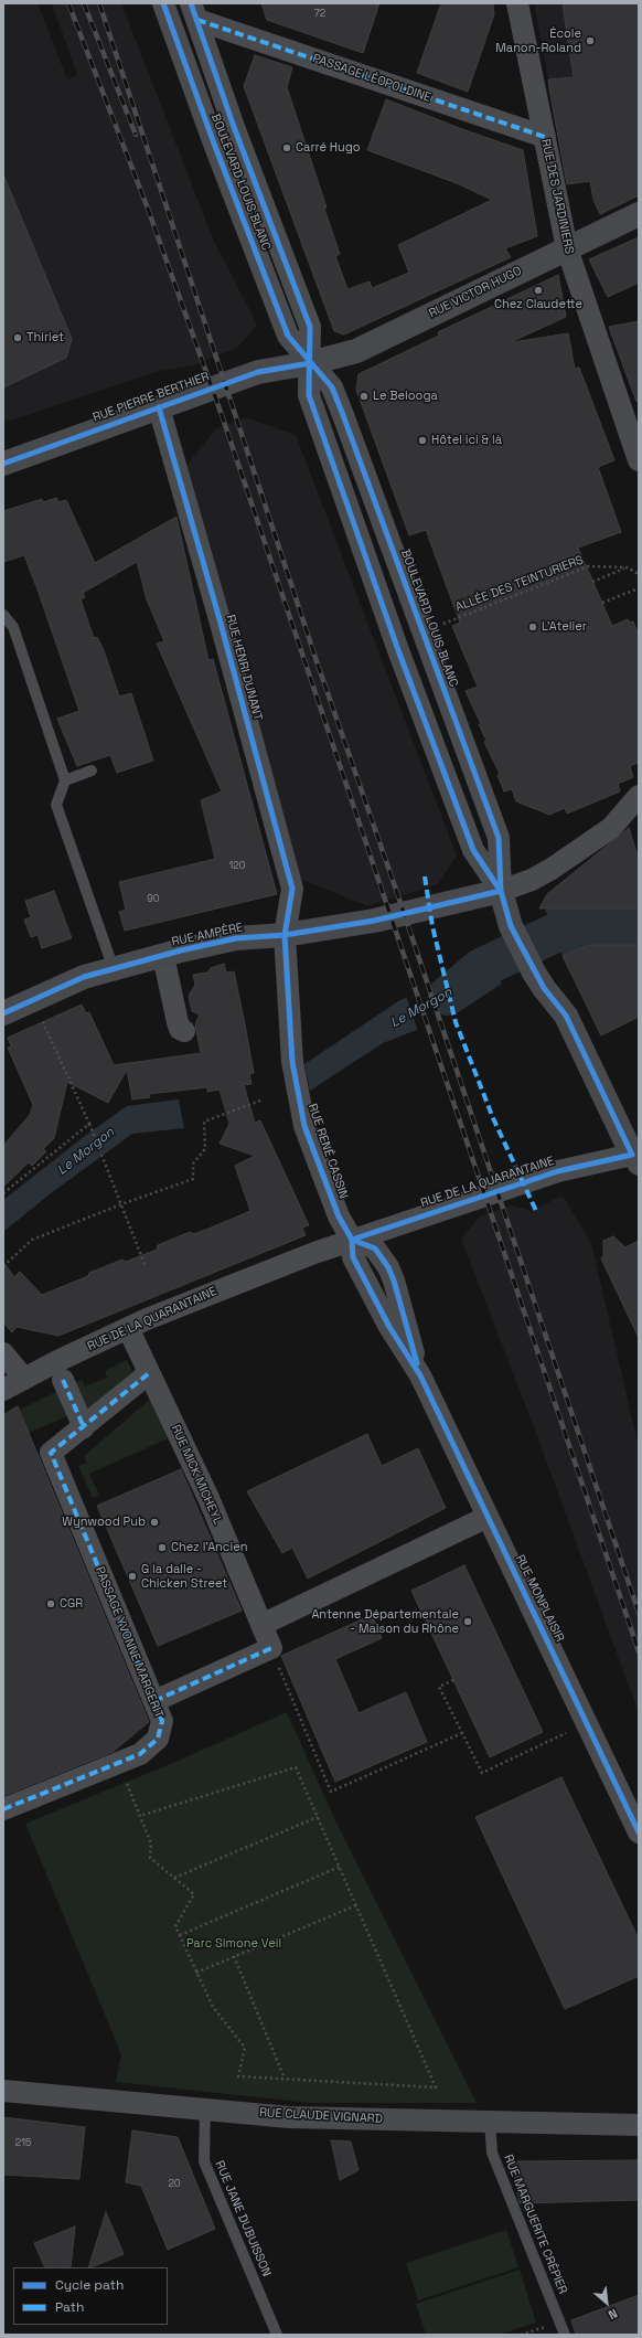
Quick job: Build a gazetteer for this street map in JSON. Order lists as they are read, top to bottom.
{
  "streets": {
    "street": [
      "PASSAGE LÉOPOLDINE",
      "BOULEVARD LOUIS BLANC",
      "RUE DES JARDINIERS",
      "RUE VICTOR HUGO",
      "RUE PIERRE BERTHIER",
      "RUE HENRI DUNANT",
      "RUE AMPÈRE",
      "RUE RENÉ CASSIN",
      "RUE DE LA QUARANTAINE",
      "RUE MICK MICHEYL",
      "RUE MONPLAISIR",
      "PASSAGE YVONNE MARGERIT",
      "RUE CLAUDE VIGNARD"
    ],
    "lane": ["RUE JANE DUBUISSON", "RUE MARGUERITE CRÉPIER"],
    "path": ["ALLÉE DES TEINTURIERS"]
  },
  "crossings": [
    ["PASSAGE LÉOPOLDINE", "BOULEVARD LOUIS BLANC"],
    ["PASSAGE LÉOPOLDINE", "RUE DES JARDINIERS"],
    ["BOULEVARD LOUIS BLANC", "RUE VICTOR HUGO"],
    ["BOULEVARD LOUIS BLANC", "RUE PIERRE BERTHIER"],
    ["BOULEVARD LOUIS BLANC", "RUE AMPÈRE"],
    ["BOULEVARD LOUIS BLANC", "RUE DE LA QUARANTAINE"],
    ["RUE DES JARDINIERS", "RUE VICTOR HUGO"],
    ["RUE VICTOR HUGO", "RUE PIERRE BERTHIER"],
    ["RUE PIERRE BERTHIER", "RUE HENRI DUNANT"],
    ["RUE HENRI DUNANT", "RUE AMPÈRE"],
    ["RUE HENRI DUNANT", "RUE RENÉ CASSIN"],
    ["RUE AMPÈRE", "RUE RENÉ CASSIN"],
    ["RUE RENÉ CASSIN", "RUE DE LA QUARANTAINE"],
    ["RUE RENÉ CASSIN", "RUE MONPLAISIR"],
    ["RUE DE LA QUARANTAINE", "RUE MICK MICHEYL"],
    ["RUE DE LA QUARANTAINE", "RUE MONPLAISIR"],
    ["RUE MICK MICHEYL", "PASSAGE YVONNE MARGERIT"],
    ["RUE CLAUDE VIGNARD", "RUE JANE DUBUISSON"],
    ["RUE CLAUDE VIGNARD", "RUE MARGUERITE CRÉPIER"]
  ],
  "water": ["Le Morgon"],
  "parks": ["Parc Simone Veil"],
  "places": [
    "École Manon-Roland",
    "Carré Hugo",
    "Chez Claudette",
    "Thiriet",
    "Le Belooga",
    "Hôtel ici & là",
    "L'Atelier",
    "Wynwood Pub",
    "Chez l'Ancien",
    "G la dalle - Chicken Street",
    "CGR",
    "Antenne Départementale - Maison du Rhône"
  ],
  "house_numbers": [
    "72",
    "120",
    "90",
    "215",
    "20"
  ],
  "legend": ["Cycle path", "Path"],
  "north": "bottom right"
}
